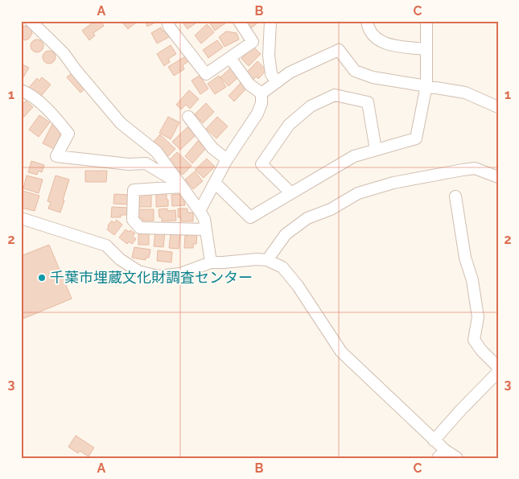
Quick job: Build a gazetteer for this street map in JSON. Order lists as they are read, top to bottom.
{
  "places": ["千葉市埋蔵文化財調査センター"],
  "grid": {
    "columns": ["A", "B", "C"],
    "rows": ["1", "2", "3"]
  }
}
